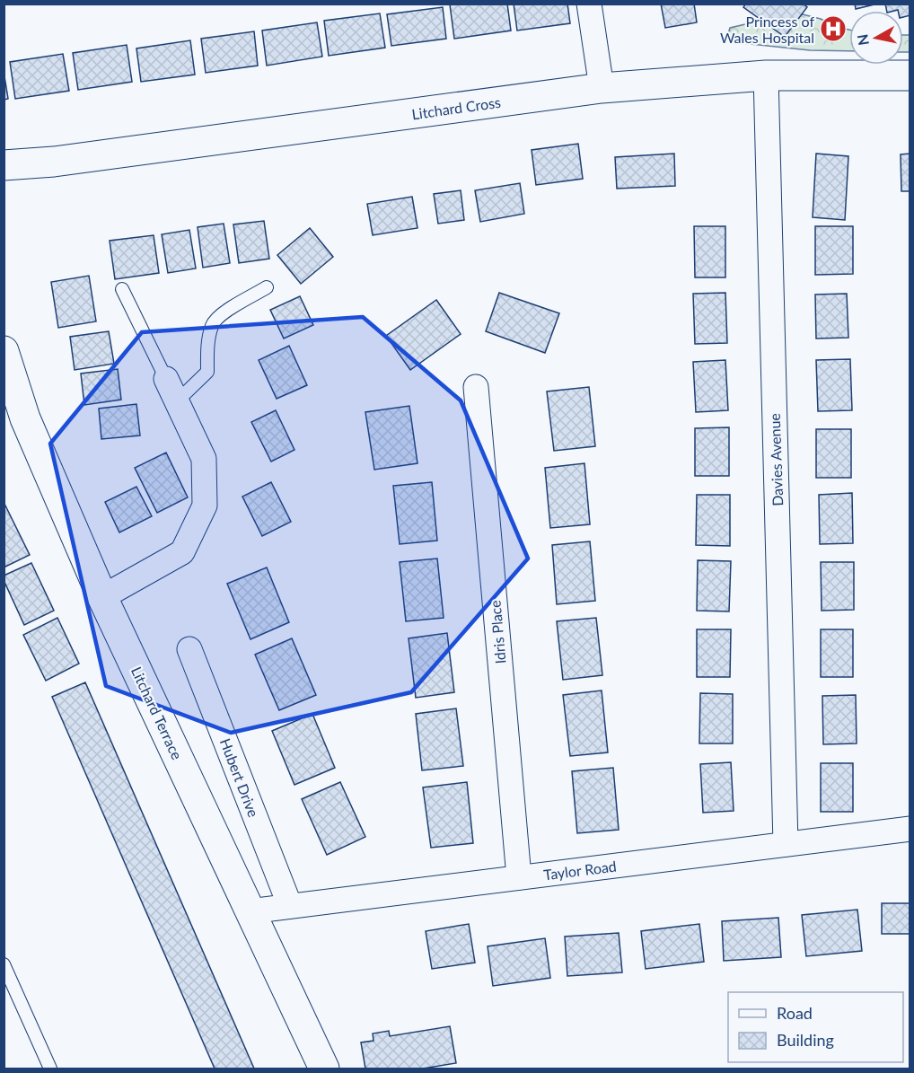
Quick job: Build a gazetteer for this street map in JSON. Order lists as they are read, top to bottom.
{
  "streets": {
    "main road": ["Litchard Cross", "Litchard Terrace"],
    "street": [
      "Davies Avenue",
      "Idris Place",
      "Hubert Drive",
      "Taylor Road"
    ]
  },
  "crossings": [
    ["Litchard Cross", "Davies Avenue"],
    ["Davies Avenue", "Taylor Road"],
    ["Idris Place", "Taylor Road"],
    ["Litchard Terrace", "Taylor Road"],
    ["Hubert Drive", "Taylor Road"]
  ],
  "places": {
    "hospital": ["Princess of Wales Hospital"]
  },
  "legend": ["Road", "Building"],
  "north": "left"
}
